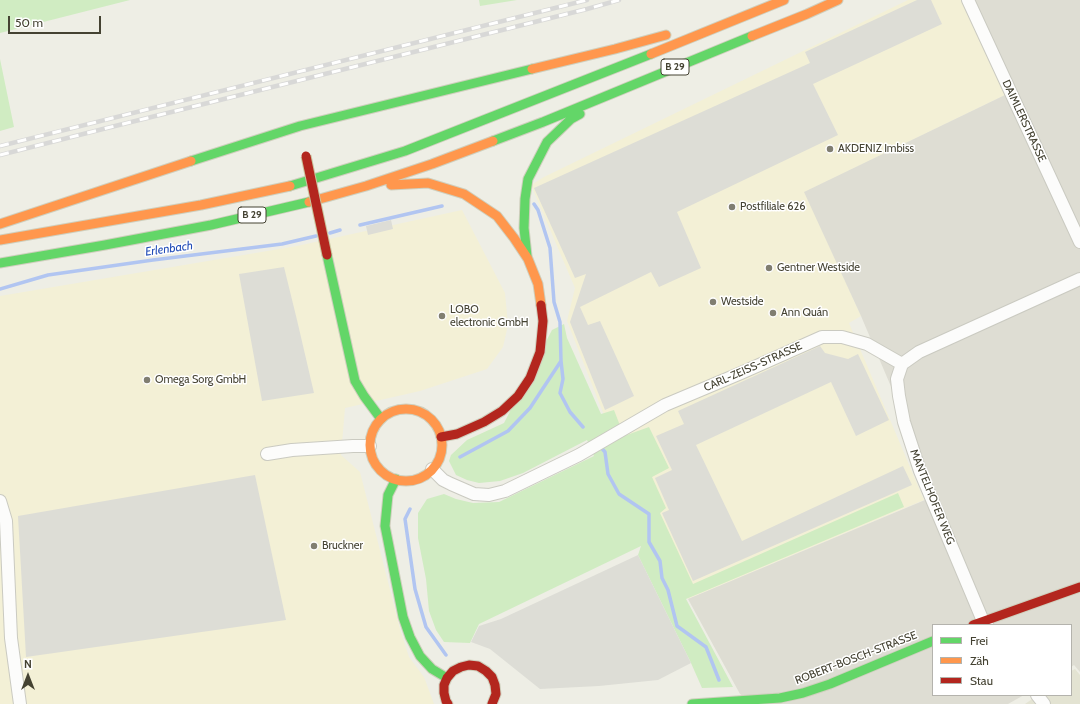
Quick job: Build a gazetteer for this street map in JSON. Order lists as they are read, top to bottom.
{
  "streets": {
    "main road": ["B 29", "ROBERT-BOSCH-STRASSE"],
    "street": ["DAIMLERSTRASSE", "CARL-ZEISS-STRASSE", "MANTELHOFER WEG"]
  },
  "crossings": [
    ["CARL-ZEISS-STRASSE", "MANTELHOFER WEG"]
  ],
  "water": ["Erlenbach"],
  "places": [
    "AKDENIZ Imbiss",
    "Postfiliale 626",
    "Gentner Westside",
    "Westside",
    "Ann Quán",
    "LOBO electronic GmbH",
    "Omega Sorg GmbH",
    "Bruckner"
  ],
  "legend": ["Frei", "Zäh", "Stau"],
  "scale_bar": "50 m",
  "north": "top"
}
